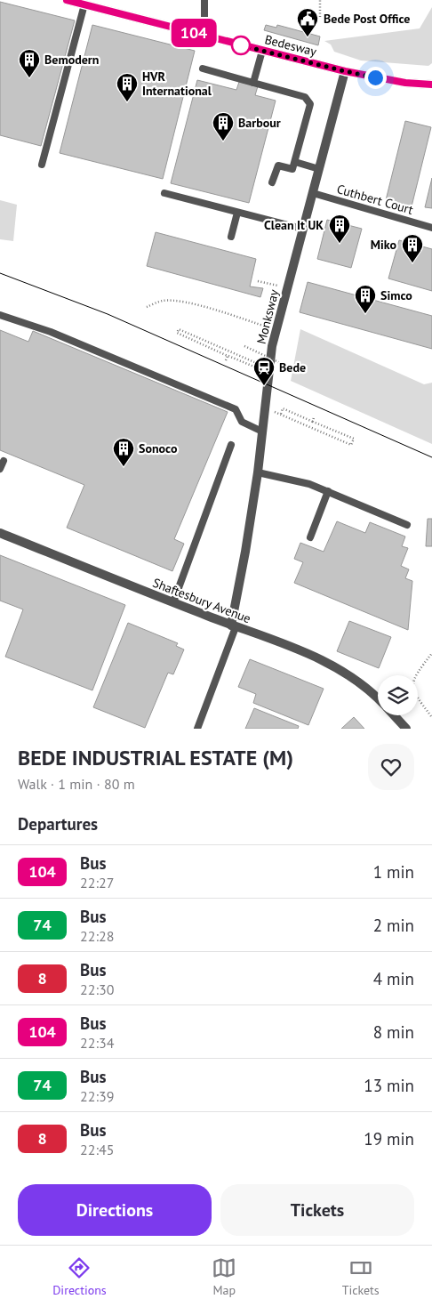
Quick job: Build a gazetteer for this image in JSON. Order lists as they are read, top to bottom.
{
  "streets": {
    "street": ["Bedesway", "Monksway", "Shaftesbury Avenue"],
    "lane": ["Cuthbert Court"]
  },
  "crossings": [
    ["Bedesway", "Monksway"],
    ["Cuthbert Court", "Monksway"],
    ["Monksway", "Shaftesbury Avenue"]
  ],
  "places": {
    "public building": ["Bede Post Office"],
    "building": [
      "Bemodern",
      "HVR International",
      "Barbour",
      "Clean It UK",
      "Miko",
      "Simco",
      "Sonoco"
    ],
    "station": ["Bede"]
  },
  "lines": ["bus line 104"],
  "page": {
    "on_map": "104",
    "heading": [
      ["BEDE INDUSTRIAL ESTATE (M)", "Walk · 1 min · 80 m"],
      "Departures"
    ],
    "list": [
      {
        "mark": "104",
        "name": "Bus",
        "note": "22:27",
        "value": "1 min"
      },
      {
        "mark": "74",
        "name": "Bus",
        "note": "22:28",
        "value": "2 min"
      },
      {
        "mark": "8",
        "name": "Bus",
        "note": "22:30",
        "value": "4 min"
      },
      {
        "mark": "104",
        "name": "Bus",
        "note": "22:34",
        "value": "8 min"
      },
      {
        "mark": "74",
        "name": "Bus",
        "note": "22:39",
        "value": "13 min"
      },
      {
        "mark": "8",
        "name": "Bus",
        "note": "22:45",
        "value": "19 min"
      }
    ],
    "buttons": ["Directions", "Tickets"],
    "tabs": ["Directions", "Map", "Tickets"]
  }
}
